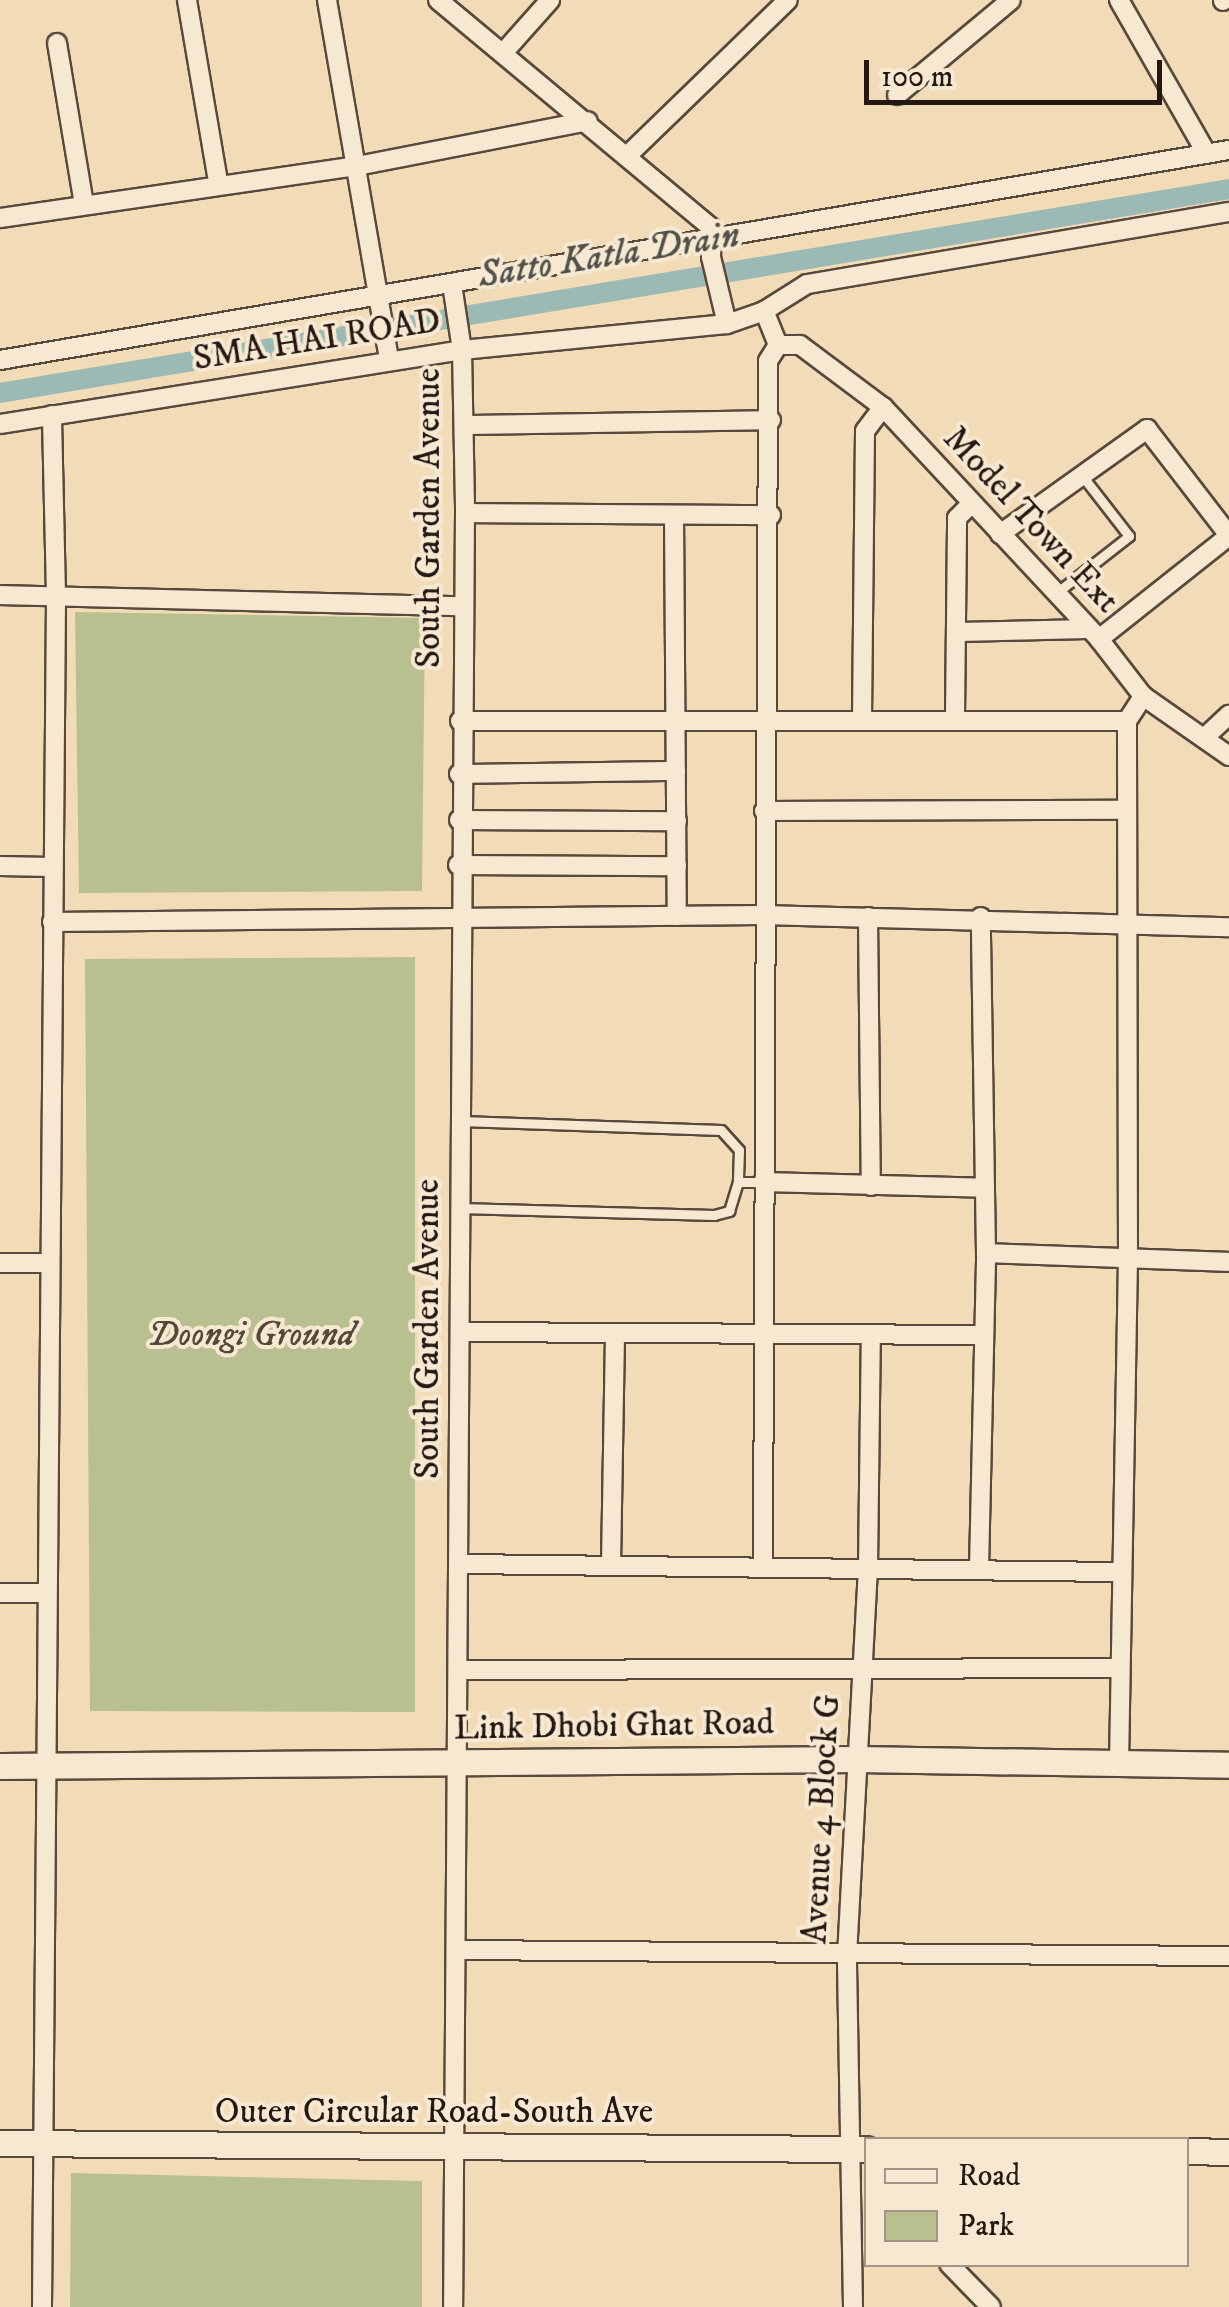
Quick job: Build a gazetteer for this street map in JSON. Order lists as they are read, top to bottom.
{
  "streets": {
    "street": [
      "SMA HAI ROAD",
      "South Garden Avenue",
      "Model Town Ext",
      "Link Dhobi Ghat Road",
      "Avenue 4 Block G",
      "Outer Circular Road-South Ave"
    ]
  },
  "crossings": [
    ["SMA HAI ROAD", "South Garden Avenue"],
    ["South Garden Avenue", "Link Dhobi Ghat Road"],
    ["South Garden Avenue", "Outer Circular Road-South Ave"],
    ["Link Dhobi Ghat Road", "Avenue 4 Block G"],
    ["Avenue 4 Block G", "Outer Circular Road-South Ave"]
  ],
  "water": ["Satto Katla Drain"],
  "parks": ["Doongi Ground"],
  "legend": ["Road", "Park"],
  "scale_bar": "100 m"
}
